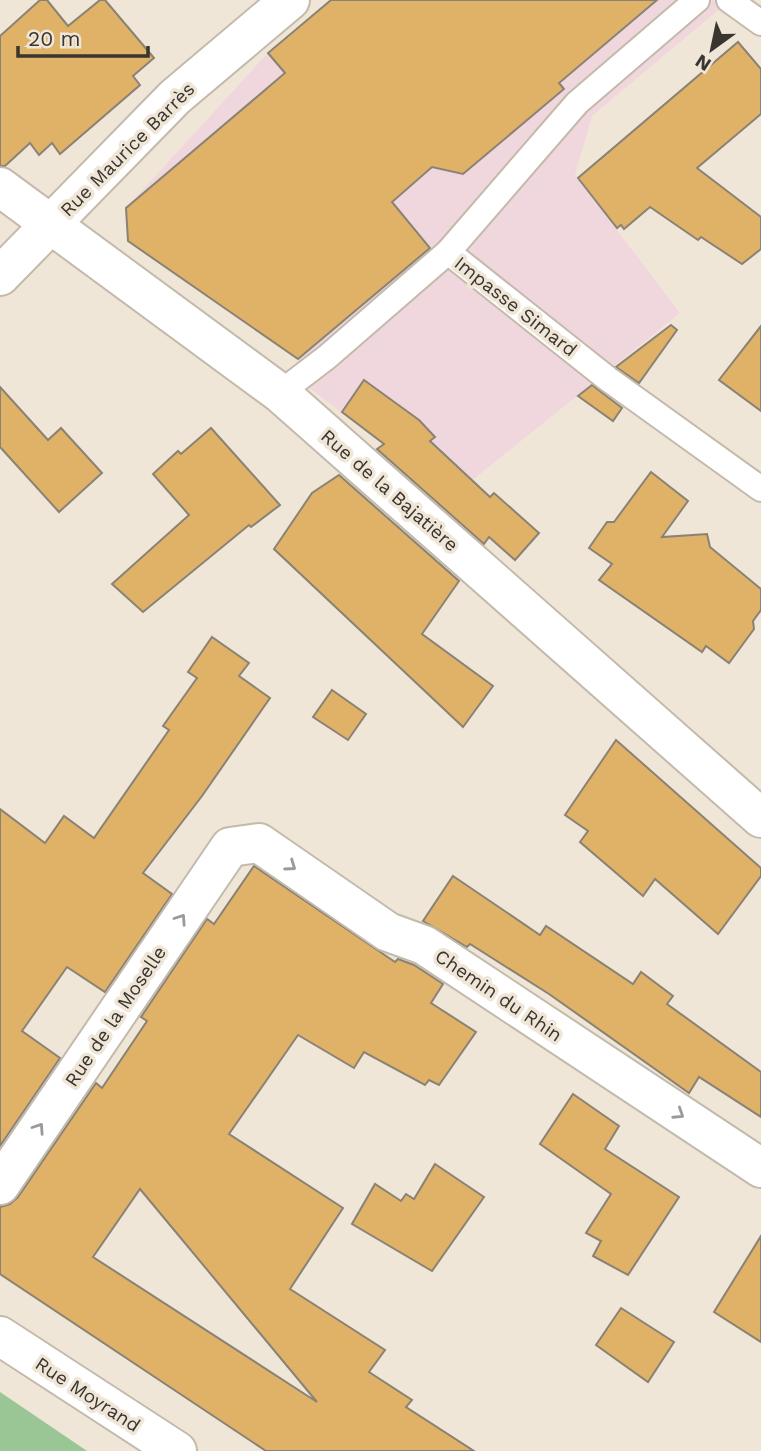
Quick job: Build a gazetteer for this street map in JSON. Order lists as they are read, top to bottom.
{
  "streets": {
    "street": [
      "Rue Maurice Barrès",
      "Rue de la Bajatière",
      "Chemin du Rhin",
      "Rue de la Moselle",
      "Rue Moyrand"
    ],
    "lane": ["Impasse Simard"]
  },
  "crossings": [
    ["Rue Maurice Barrès", "Rue de la Bajatière"],
    ["Impasse Simard", "Rue de la Bajatière"],
    ["Chemin du Rhin", "Rue de la Moselle"]
  ],
  "one_way": ["Chemin du Rhin", "Rue de la Moselle"],
  "scale_bar": "20 m",
  "north": "bottom left"
}
